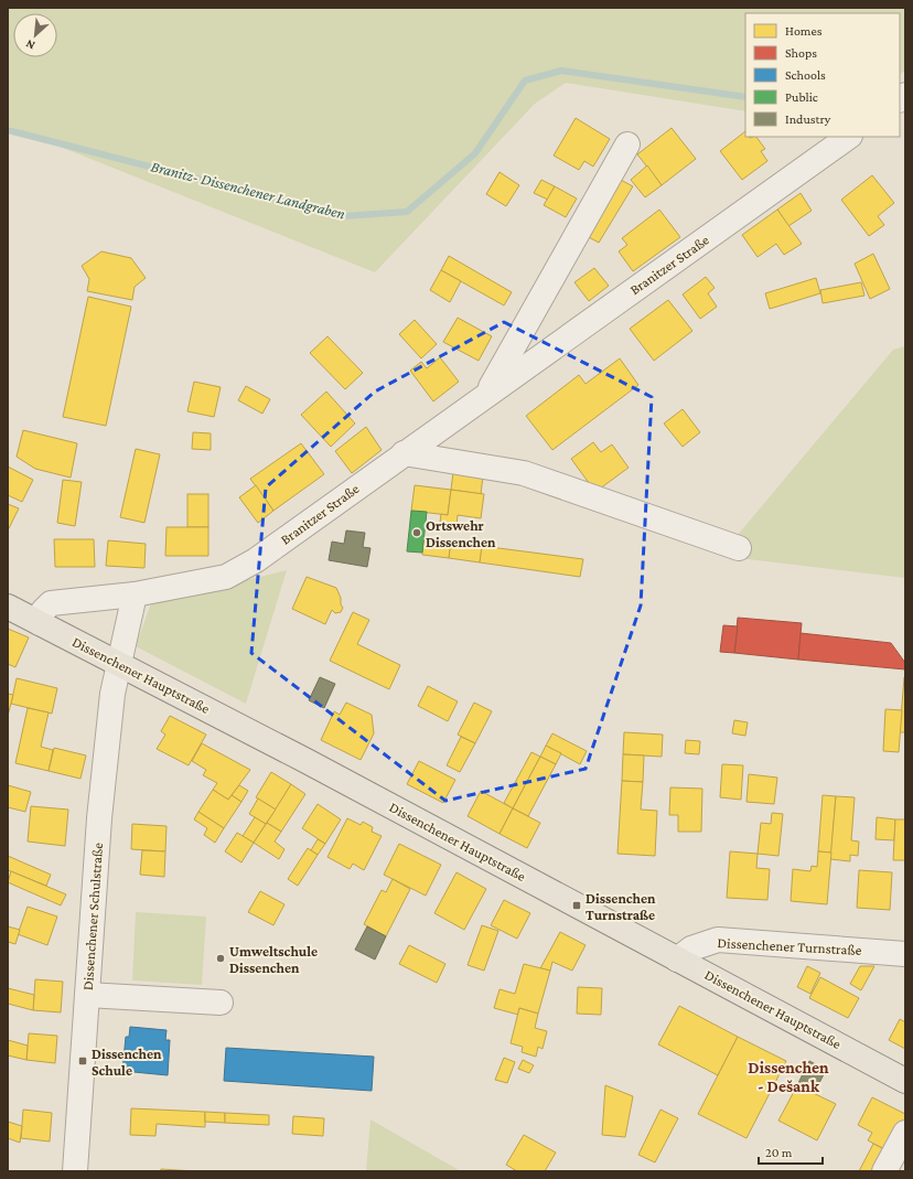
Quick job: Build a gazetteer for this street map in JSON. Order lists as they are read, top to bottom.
{
  "streets": {
    "main road": ["Dissenchener Hauptstraße"],
    "street": ["Branitzer Straße", "Dissenchener Schulstraße", "Dissenchener Turnstraße"]
  },
  "crossings": [
    ["Branitzer Straße", "Dissenchener Hauptstraße"],
    ["Dissenchener Hauptstraße", "Dissenchener Schulstraße"],
    ["Dissenchener Hauptstraße", "Dissenchener Turnstraße"]
  ],
  "districts": ["Dissenchen - Dešank"],
  "water": ["Branitz- Dissenchener Landgraben"],
  "places": {
    "other": ["Ortswehr Dissenchen", "Umweltschule Dissenchen"],
    "transit": ["Dissenchen Turnstraße", "Dissenchen Schule"]
  },
  "legend": [
    "Homes",
    "Shops",
    "Schools",
    "Public",
    "Industry"
  ],
  "scale_bar": "20 m",
  "north": "bottom left"
}
